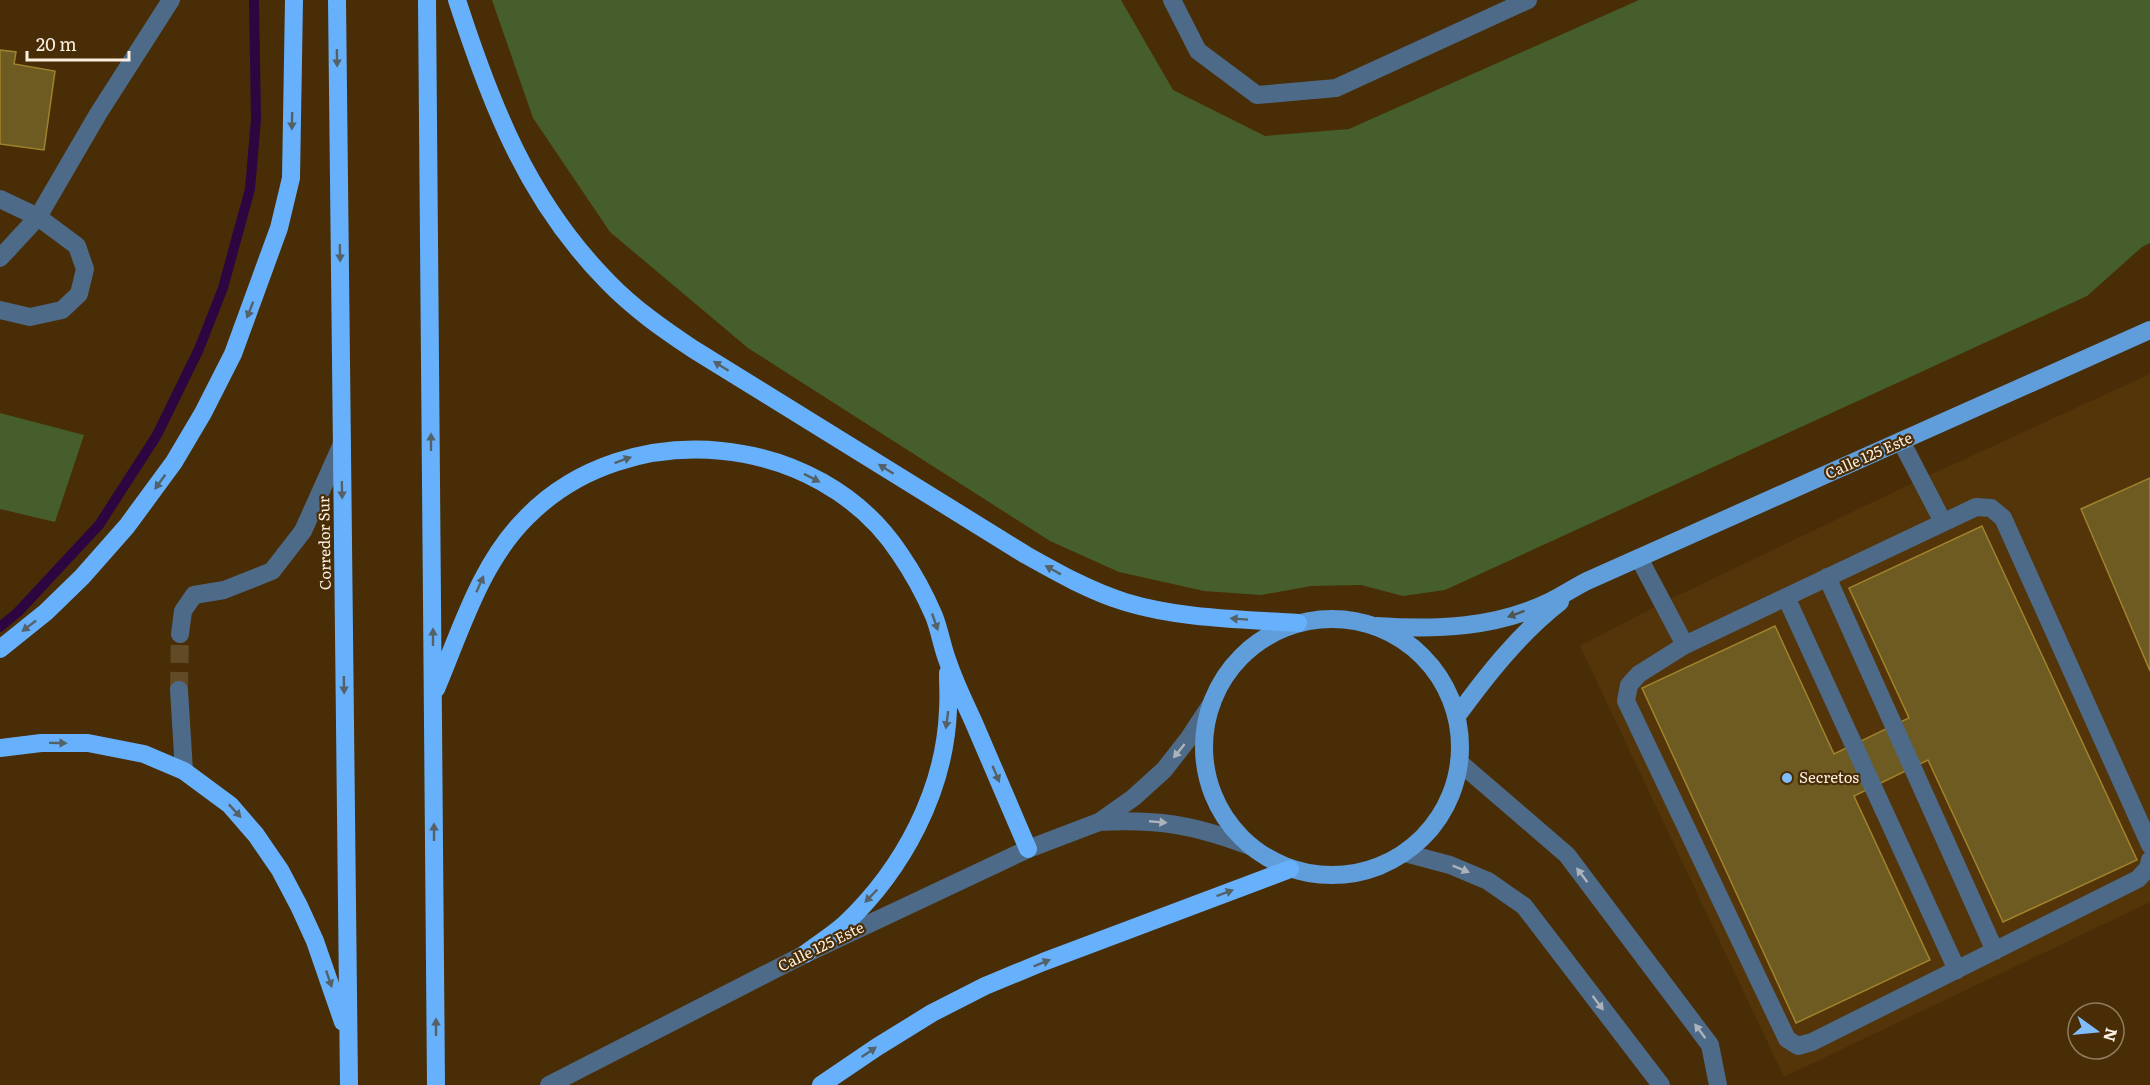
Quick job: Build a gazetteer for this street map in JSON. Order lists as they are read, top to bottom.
{
  "streets": {
    "highway": ["Corredor Sur"],
    "main road": ["Calle 125 Este"]
  },
  "places": ["Secretos"],
  "scale_bar": "20 m",
  "north": "right"
}
